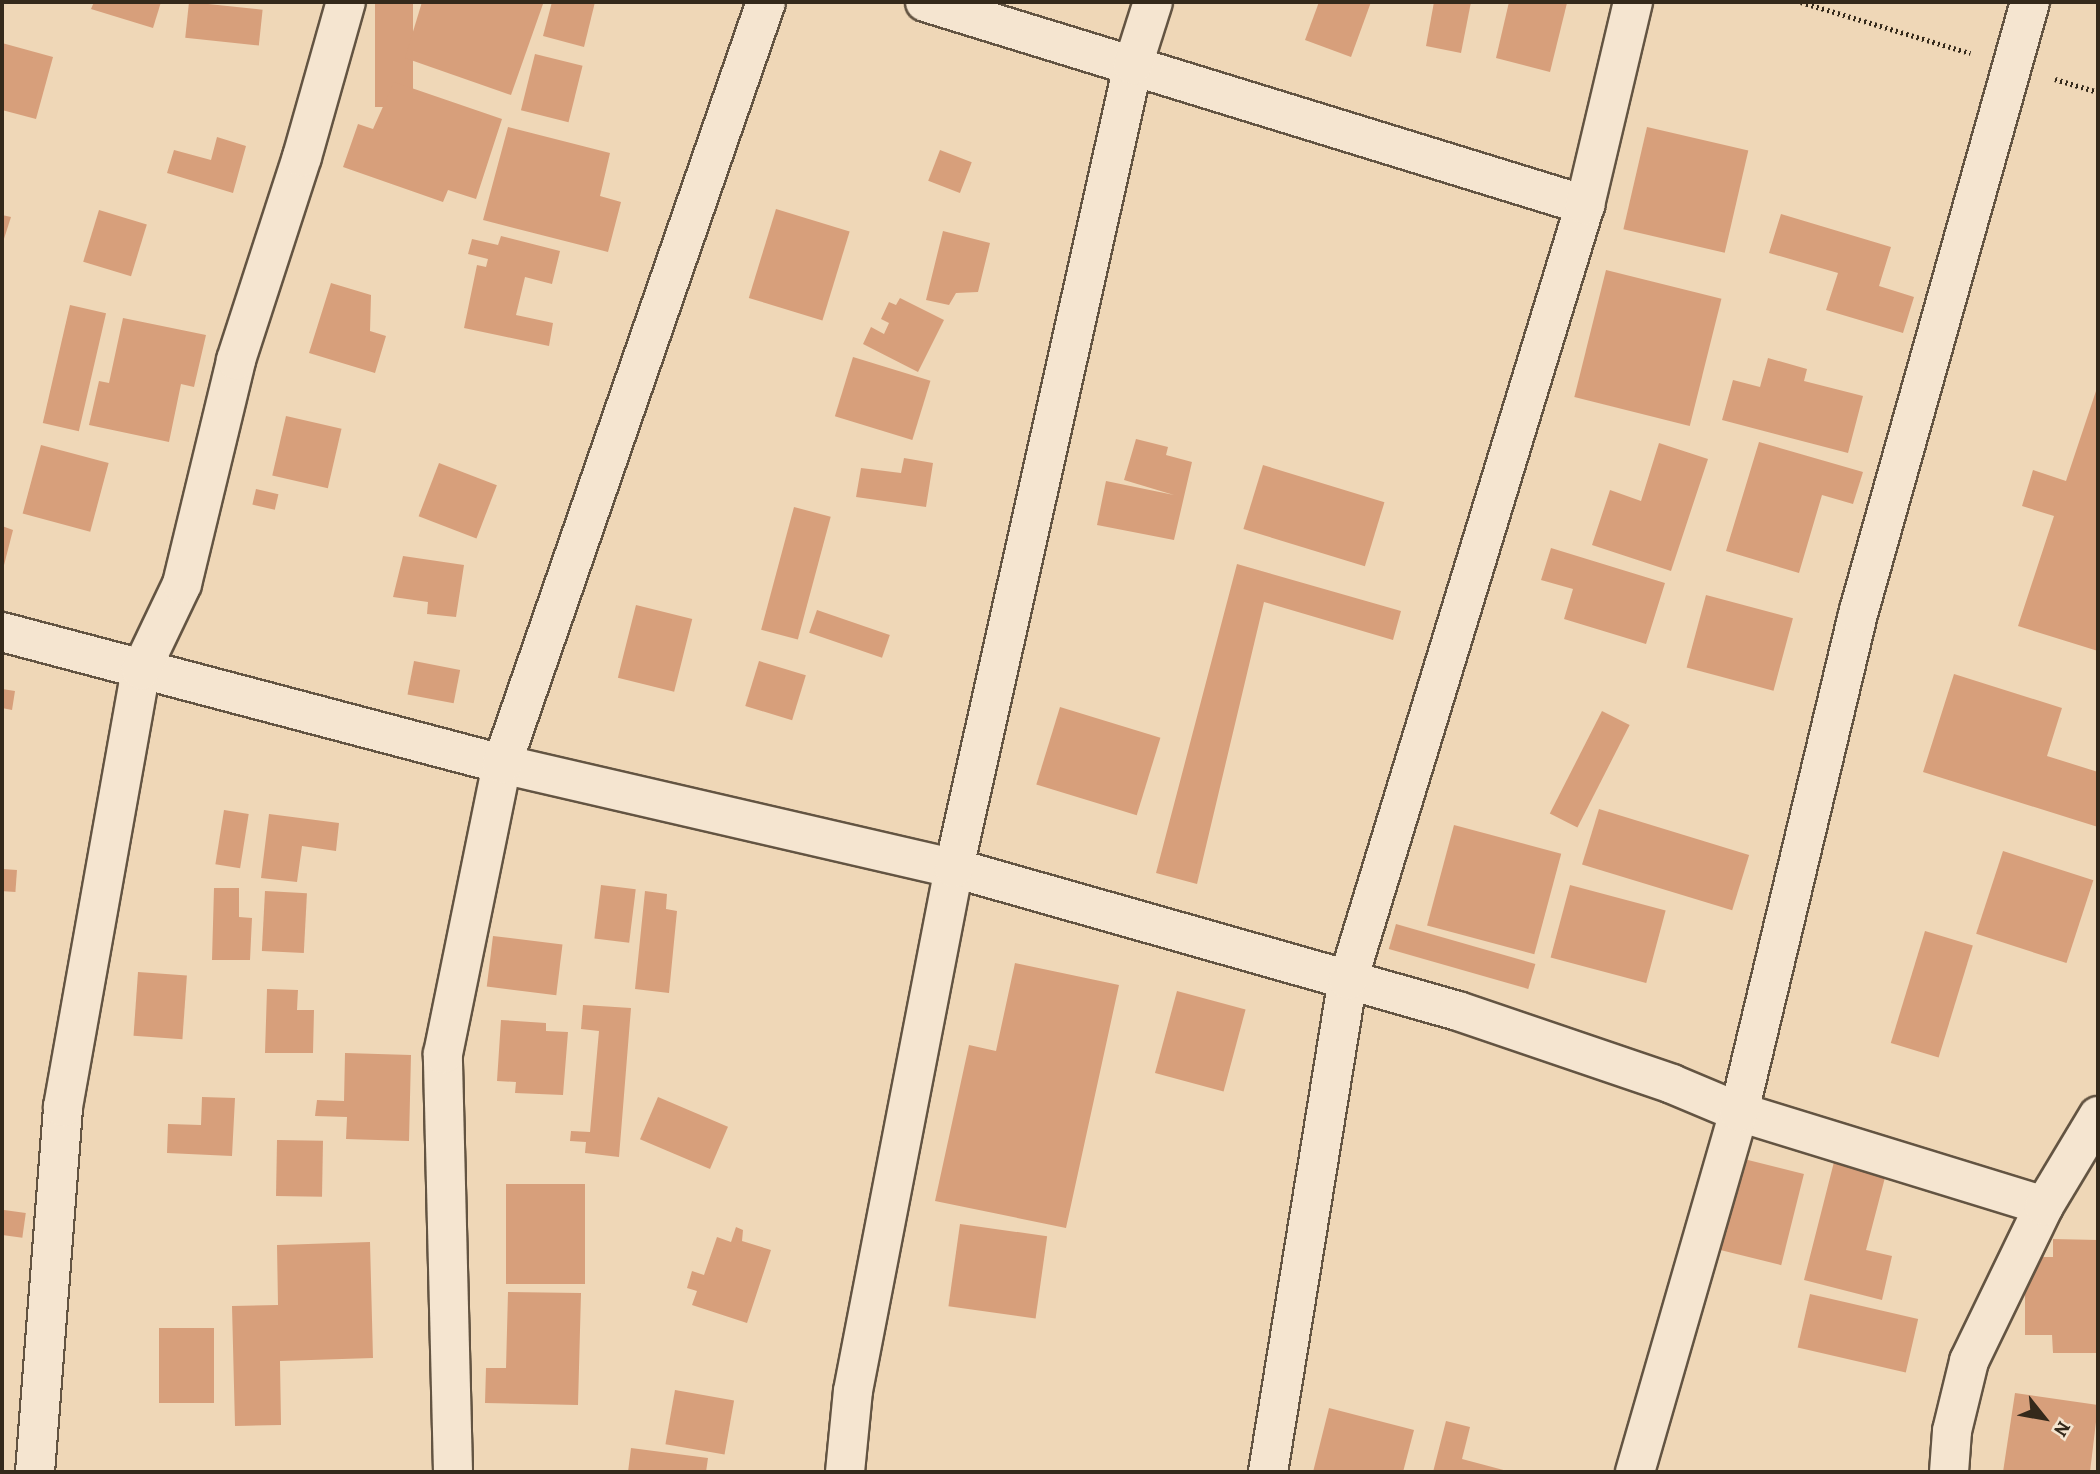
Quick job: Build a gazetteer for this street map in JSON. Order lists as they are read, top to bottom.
{
  "north": "bottom right"
}
